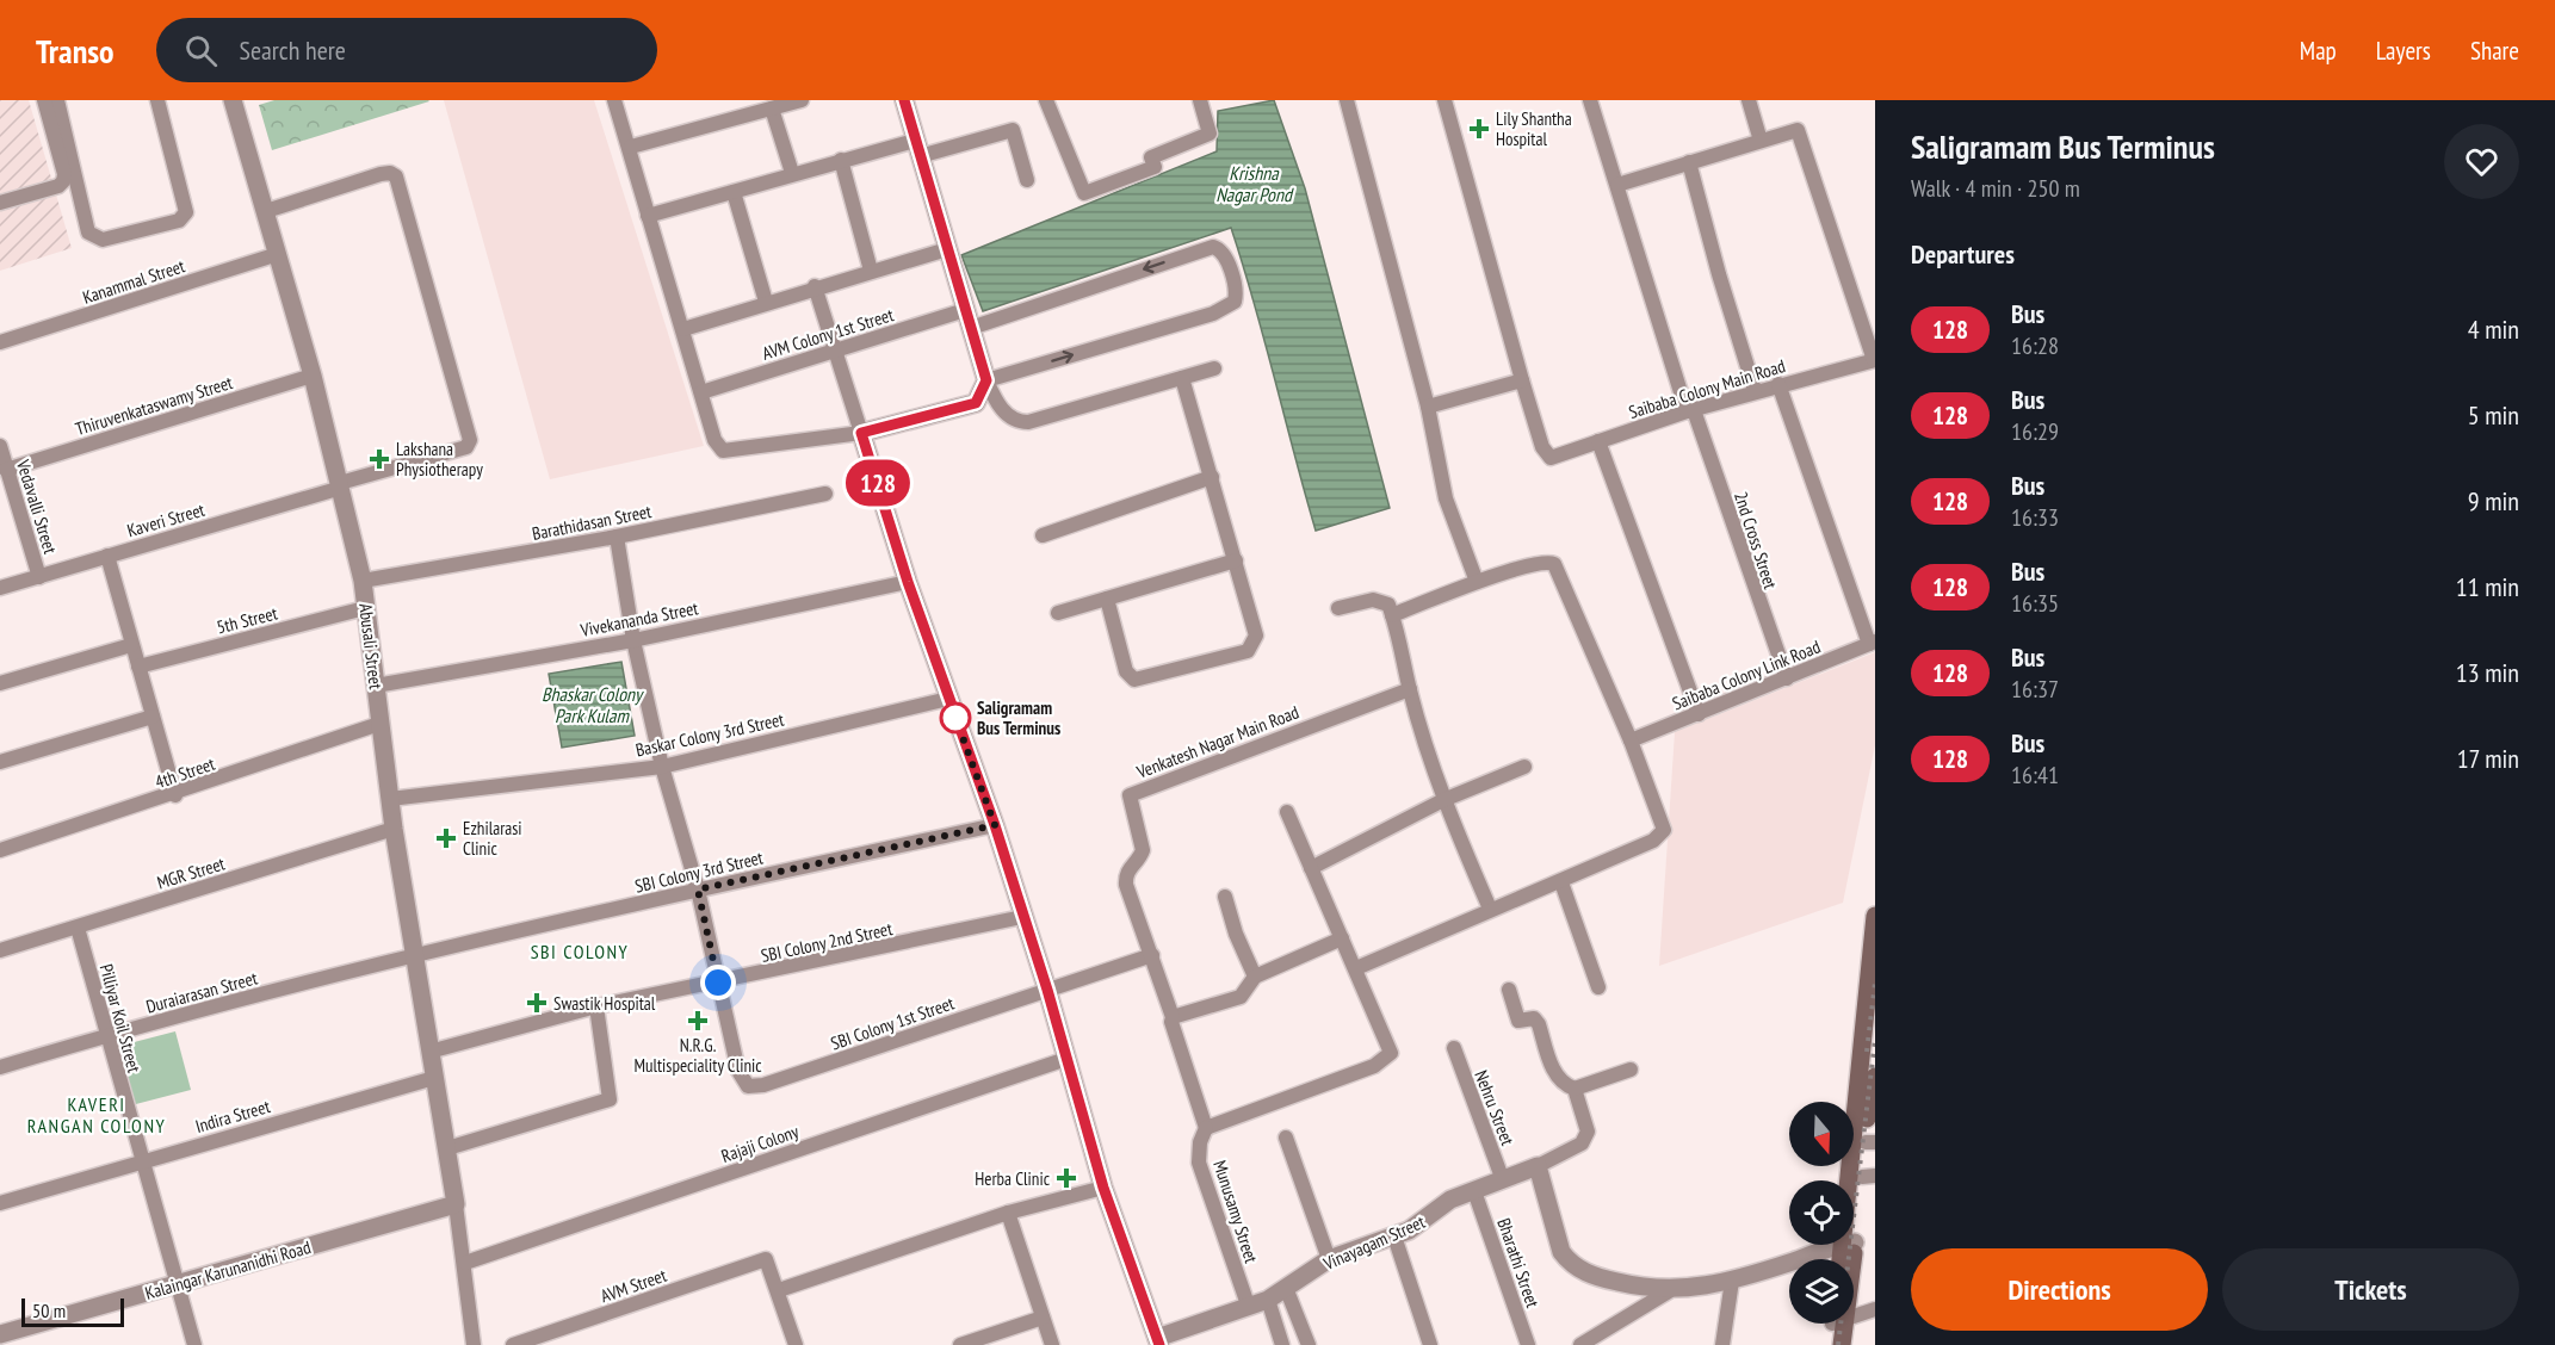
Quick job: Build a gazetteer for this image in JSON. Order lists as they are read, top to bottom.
{
  "streets": {
    "street": [
      "Kanammal Street",
      "AVM Colony 1st Street",
      "Saibaba Colony Main Road",
      "Thiruvenkataswamy Street",
      "Vedavalli Street",
      "Kaveri Street",
      "Barathidasan Street",
      "2nd Cross Street",
      "Vivekananda Street",
      "5th Street",
      "Abusali Street",
      "Saibaba Colony Link Road",
      "Baskar Colony 3rd Street",
      "Venkatesh Nagar Main Road",
      "4th Street",
      "SBI Colony 3rd Street",
      "MGR Street",
      "SBI Colony 2nd Street",
      "Duraiarasan Street",
      "Pilliyar Koil Street",
      "SBI Colony 1st Street",
      "Nehru Street",
      "Indira Street",
      "Rajaji Colony",
      "Munusamy Street",
      "Vinayagam Street",
      "Bharathi Street",
      "Kalaingar Karunanidhi Road",
      "AVM Street"
    ]
  },
  "crossings": [
    ["Kanammal Street", "Abusali Street"],
    ["Saibaba Colony Main Road", "2nd Cross Street"],
    ["Thiruvenkataswamy Street", "Vedavalli Street"],
    ["Thiruvenkataswamy Street", "Abusali Street"],
    ["Vedavalli Street", "Kaveri Street"],
    ["Kaveri Street", "Abusali Street"],
    ["Barathidasan Street", "Abusali Street"],
    ["2nd Cross Street", "Saibaba Colony Link Road"],
    ["Vivekananda Street", "Abusali Street"],
    ["5th Street", "Abusali Street"],
    ["Abusali Street", "Baskar Colony 3rd Street"],
    ["Abusali Street", "4th Street"],
    ["Abusali Street", "SBI Colony 3rd Street"],
    ["Abusali Street", "MGR Street"],
    ["Abusali Street", "SBI Colony 2nd Street"],
    ["Abusali Street", "Duraiarasan Street"],
    ["Abusali Street", "Indira Street"],
    ["Abusali Street", "Kalaingar Karunanidhi Road"],
    ["Venkatesh Nagar Main Road", "Munusamy Street"],
    ["SBI Colony 3rd Street", "Duraiarasan Street"],
    ["MGR Street", "Pilliyar Koil Street"],
    ["SBI Colony 2nd Street", "SBI Colony 1st Street"],
    ["Duraiarasan Street", "Pilliyar Koil Street"],
    ["Pilliyar Koil Street", "Indira Street"],
    ["Pilliyar Koil Street", "Kalaingar Karunanidhi Road"],
    ["Nehru Street", "Vinayagam Street"],
    ["Munusamy Street", "Vinayagam Street"],
    ["Vinayagam Street", "Bharathi Street"]
  ],
  "districts": ["SBI COLONY", "KAVERI RANGAN COLONY"],
  "water": ["Krishna Nagar Pond", "Bhaskar Colony Park Kulam"],
  "places": {
    "health": [
      "Lily Shantha Hospital",
      "Lakshana Physiotherapy",
      "Ezhilarasi Clinic",
      "Swastik Hospital",
      "N.R.G. Multispeciality Clinic",
      "Herba Clinic"
    ],
    "other": ["Saligramam Bus Terminus"]
  },
  "lines": ["bus line 128"],
  "scale_bar": "50 m",
  "north": "bottom",
  "page": {
    "header": "Transo",
    "search": "Search here",
    "nav": ["Map", "Layers", "Share"],
    "on_map": "128",
    "heading": [
      ["Saligramam Bus Terminus", "Walk · 4 min · 250 m"],
      "Departures"
    ],
    "list": [
      {
        "mark": "128",
        "name": "Bus",
        "note": "16:28",
        "value": "4 min"
      },
      {
        "mark": "128",
        "name": "Bus",
        "note": "16:29",
        "value": "5 min"
      },
      {
        "mark": "128",
        "name": "Bus",
        "note": "16:33",
        "value": "9 min"
      },
      {
        "mark": "128",
        "name": "Bus",
        "note": "16:35",
        "value": "11 min"
      },
      {
        "mark": "128",
        "name": "Bus",
        "note": "16:37",
        "value": "13 min"
      },
      {
        "mark": "128",
        "name": "Bus",
        "note": "16:41",
        "value": "17 min"
      }
    ],
    "buttons": ["Directions", "Tickets"],
    "scale": "50 m"
  }
}
